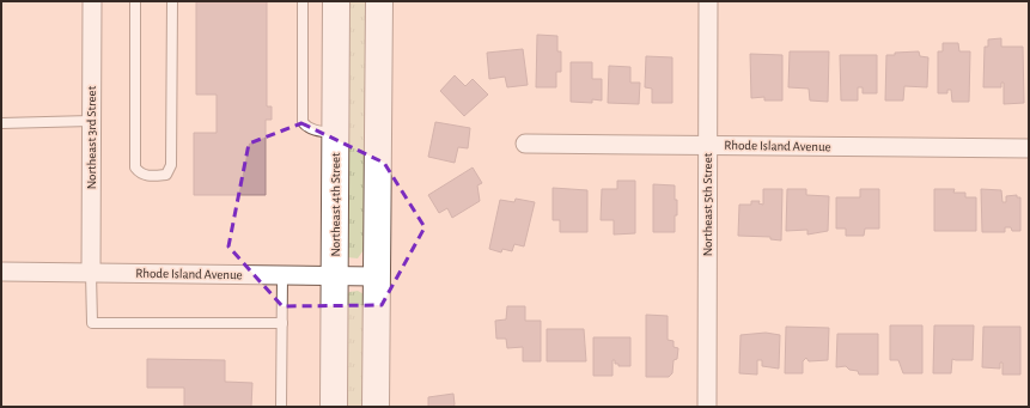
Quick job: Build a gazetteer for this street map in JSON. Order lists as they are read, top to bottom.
{
  "streets": {
    "main road": ["Northeast 4th Street"],
    "street": ["Northeast 3rd Street", "Rhode Island Avenue", "Northeast 5th Street"]
  },
  "crossings": [
    ["Northeast 3rd Street", "Rhode Island Avenue"],
    ["Rhode Island Avenue", "Northeast 4th Street"],
    ["Rhode Island Avenue", "Northeast 5th Street"]
  ]
}
